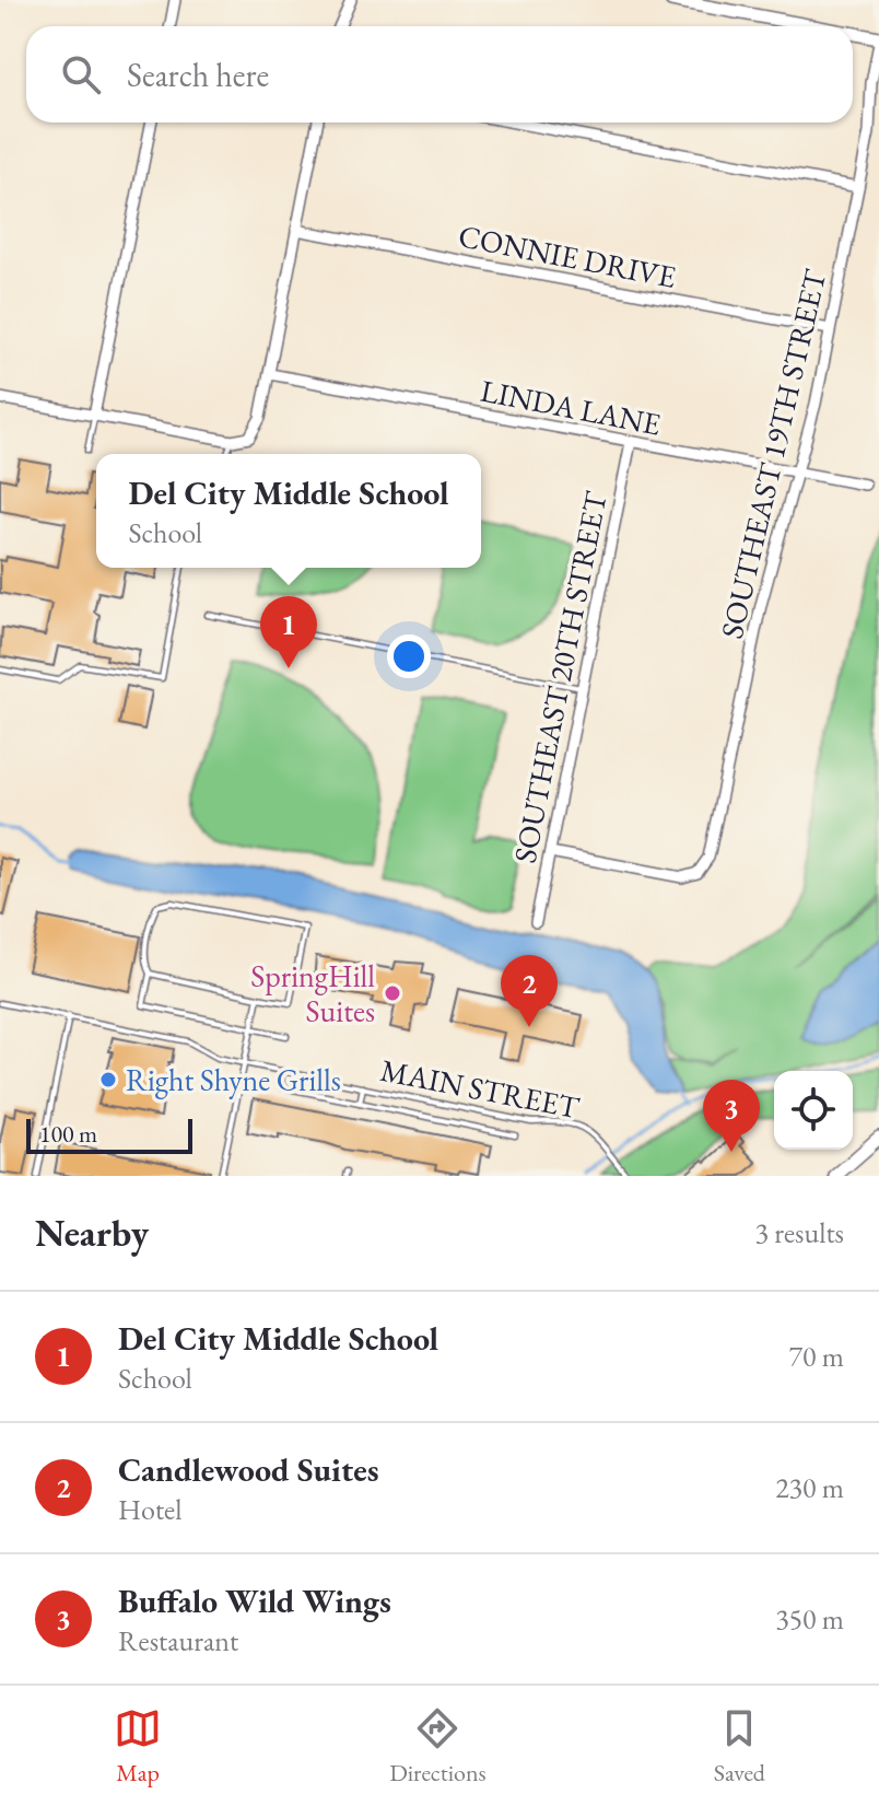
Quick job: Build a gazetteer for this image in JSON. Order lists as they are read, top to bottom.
{
  "streets": {
    "street": [
      "CONNIE DRIVE",
      "LINDA LANE",
      "SOUTHEAST 19TH STREET",
      "SOUTHEAST 20TH STREET"
    ],
    "lane": ["MAIN STREET"]
  },
  "crossings": [
    ["CONNIE DRIVE", "SOUTHEAST 19TH STREET"],
    ["LINDA LANE", "SOUTHEAST 19TH STREET"],
    ["LINDA LANE", "SOUTHEAST 20TH STREET"],
    ["SOUTHEAST 19TH STREET", "SOUTHEAST 20TH STREET"]
  ],
  "places": ["SpringHill Suites", "Right Shyne Grills"],
  "scale_bar": "100 m",
  "page": {
    "search": "Search here",
    "popup": ["Del City Middle School", "School"],
    "pins": ["1", "2", "3"],
    "scale": "100 m",
    "heading": ["Nearby", "3 results"],
    "list": [
      {
        "mark": "1",
        "name": "Del City Middle School",
        "note": "School",
        "value": "70 m"
      },
      {
        "mark": "2",
        "name": "Candlewood Suites",
        "note": "Hotel",
        "value": "230 m"
      },
      {
        "mark": "3",
        "name": "Buffalo Wild Wings",
        "note": "Restaurant",
        "value": "350 m"
      }
    ],
    "nav": ["Map", "Directions", "Saved"]
  }
}
